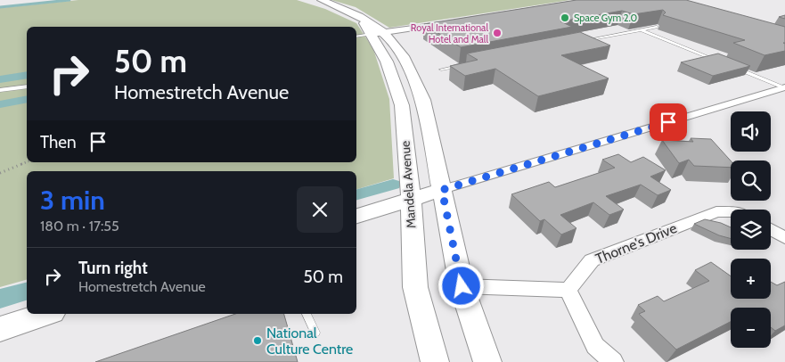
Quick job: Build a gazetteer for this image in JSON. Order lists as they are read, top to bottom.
{
  "streets": {
    "main road": ["Mandela Avenue"],
    "street": ["Thorne's Drive"]
  },
  "places": ["Space Gym 2.0", "Royal International Hotel and Mall", "National Culture Centre"],
  "page": {
    "turn": ["50 m", "Homestretch Avenue"],
    "map_buttons": ["+", "−"],
    "then": "Then",
    "heading": ["3 min", "180 m · 17:55"],
    "list": [
      {
        "name": "Turn right",
        "note": "Homestretch Avenue",
        "value": "50 m"
      }
    ]
  }
}
